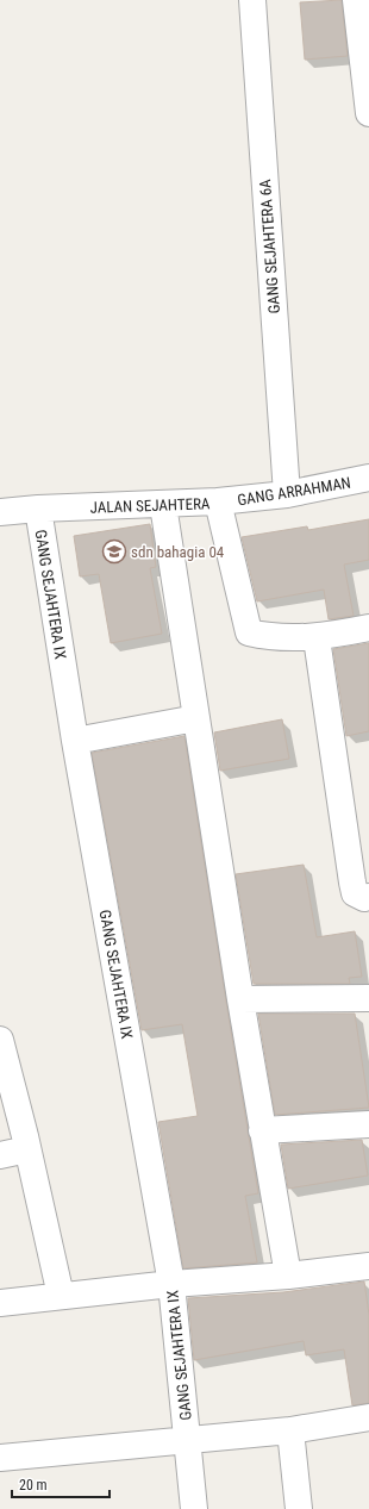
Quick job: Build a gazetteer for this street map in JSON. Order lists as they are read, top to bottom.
{
  "streets": {
    "street": [
      "GANG SEJAHTERA 6A",
      "GANG ARRAHMAN",
      "JALAN SEJAHTERA",
      "GANG SEJAHTERA IX"
    ]
  },
  "crossings": [
    ["GANG SEJAHTERA 6A", "GANG ARRAHMAN"],
    ["GANG ARRAHMAN", "JALAN SEJAHTERA"],
    ["JALAN SEJAHTERA", "GANG SEJAHTERA IX"]
  ],
  "places": {
    "school or university": ["sdn bahagia 04"]
  },
  "scale_bar": "20 m"
}
